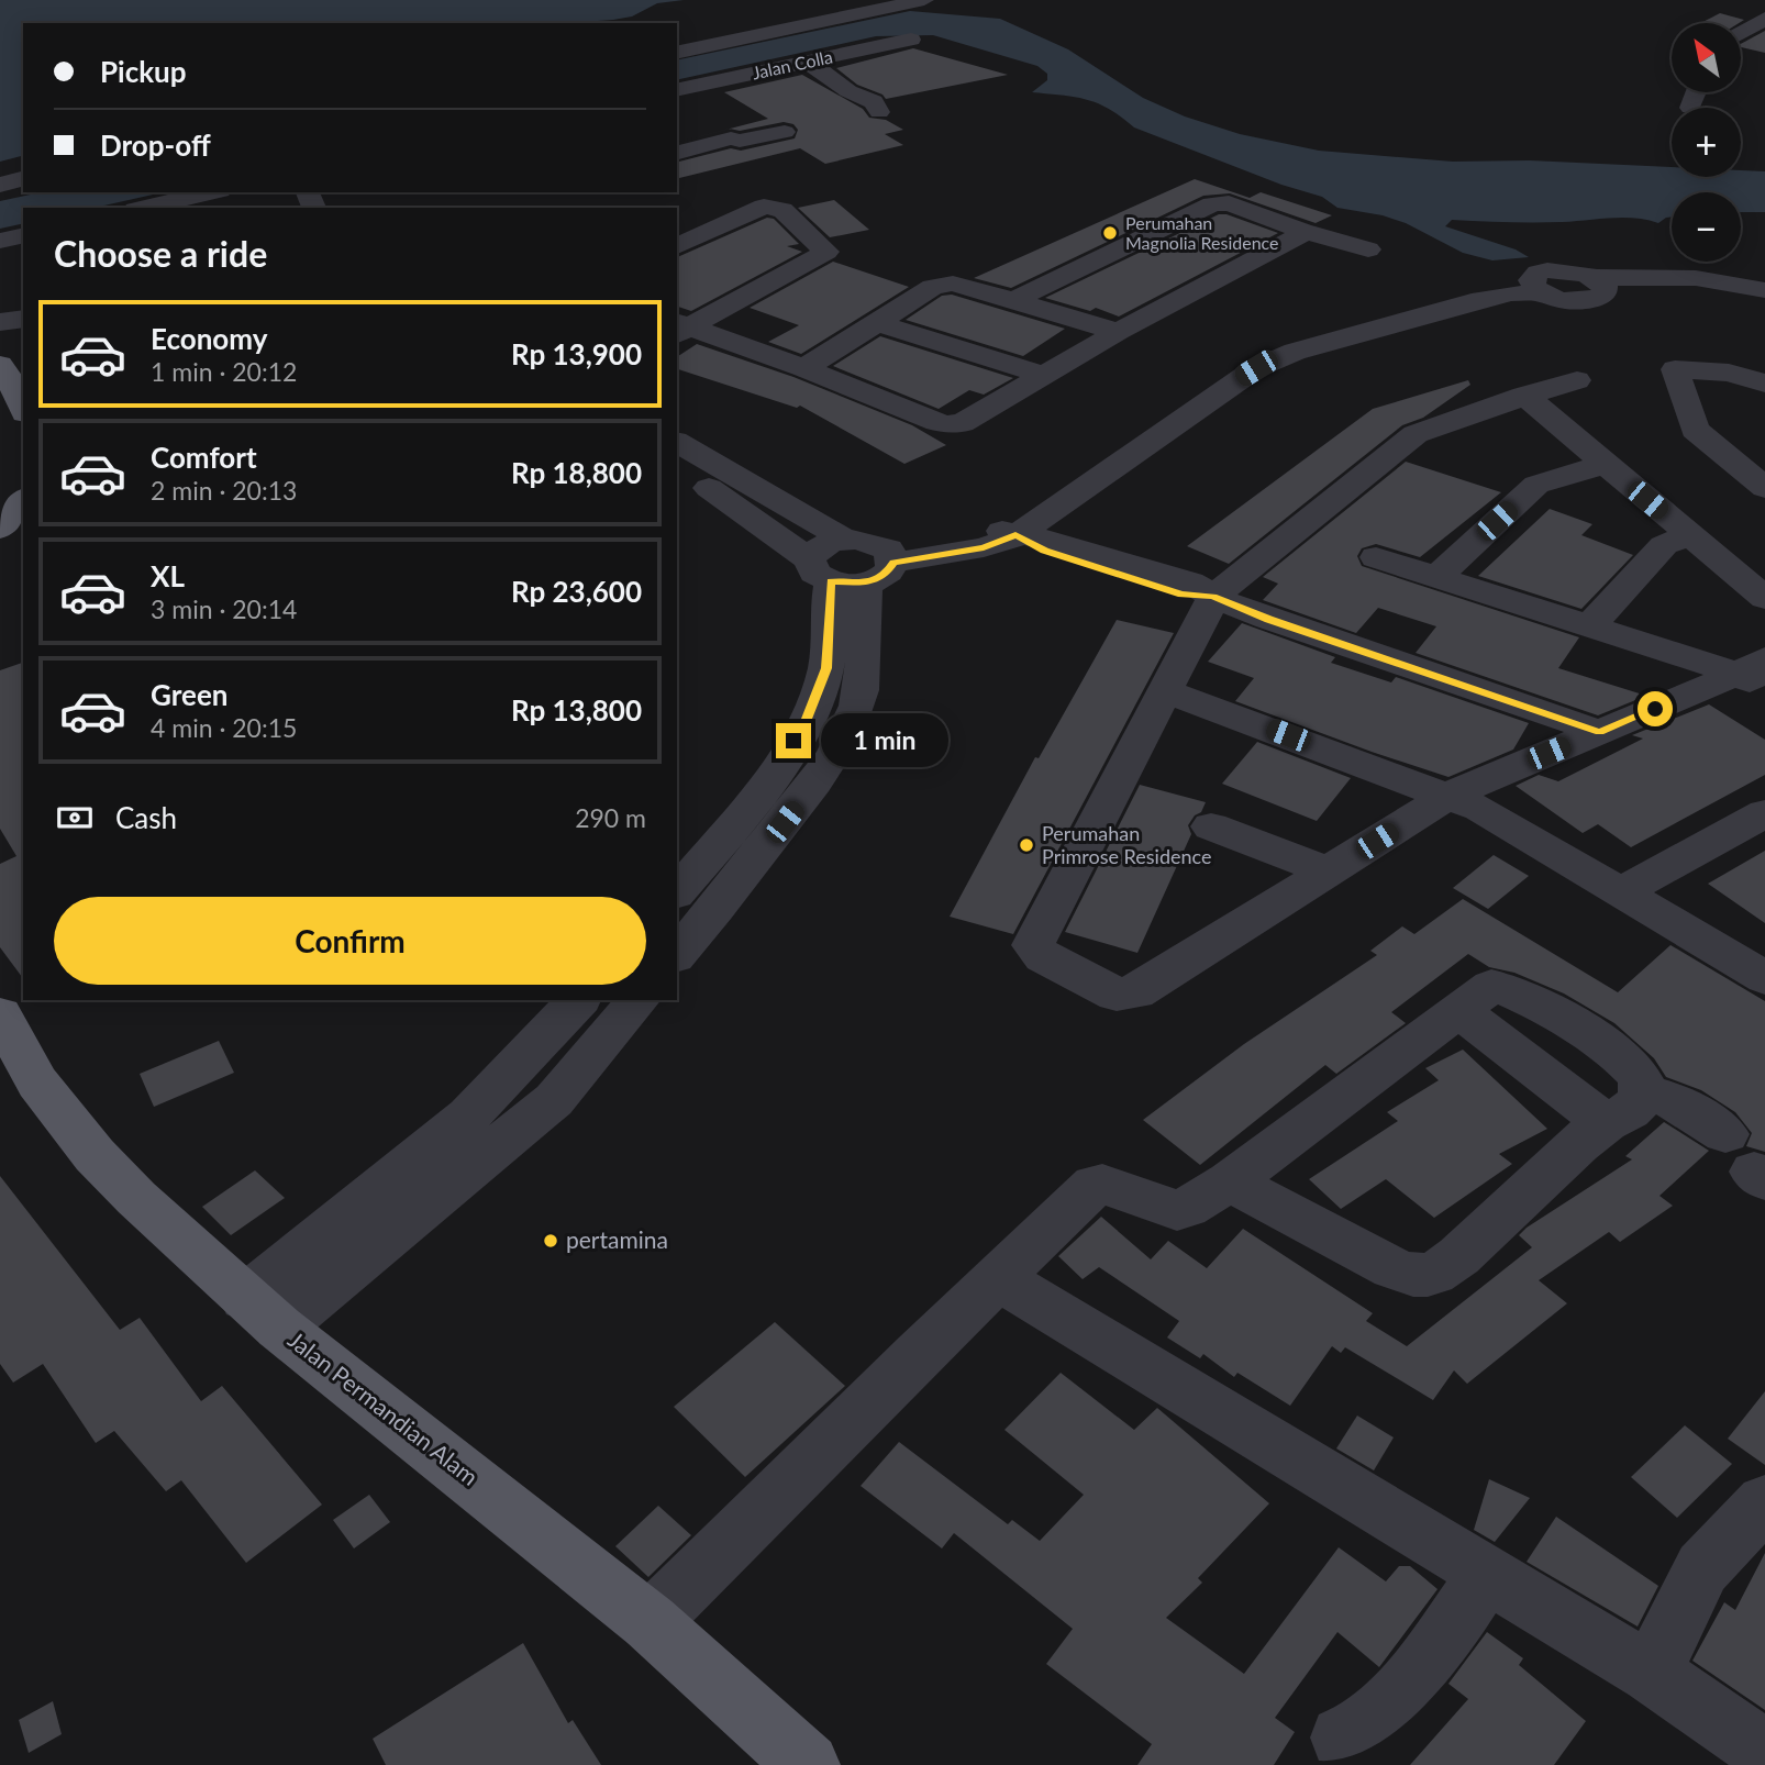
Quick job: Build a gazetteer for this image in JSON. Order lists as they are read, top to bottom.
{
  "streets": {
    "main road": ["Jalan Permandian Alam"],
    "street": ["Jalan Colla"]
  },
  "places": ["Perumahan Magnolia Residence", "Perumahan Primrose Residence", "pertamina"],
  "north": "top left",
  "page": {
    "map_buttons": ["+", "−"],
    "banner": ["Pickup", "Drop-off"],
    "heading": "Choose a ride",
    "list": [
      {
        "name": "Economy",
        "note": "1 min · 20:12",
        "value": "Rp 13,900"
      },
      {
        "name": "Comfort",
        "note": "2 min · 20:13",
        "value": "Rp 18,800"
      },
      {
        "name": "XL",
        "note": "3 min · 20:14",
        "value": "Rp 23,600"
      },
      {
        "name": "Green",
        "note": "4 min · 20:15",
        "value": "Rp 13,800"
      }
    ],
    "bubble": "1 min",
    "pay": ["Cash", "290 m"],
    "buttons": "Confirm"
  }
}
